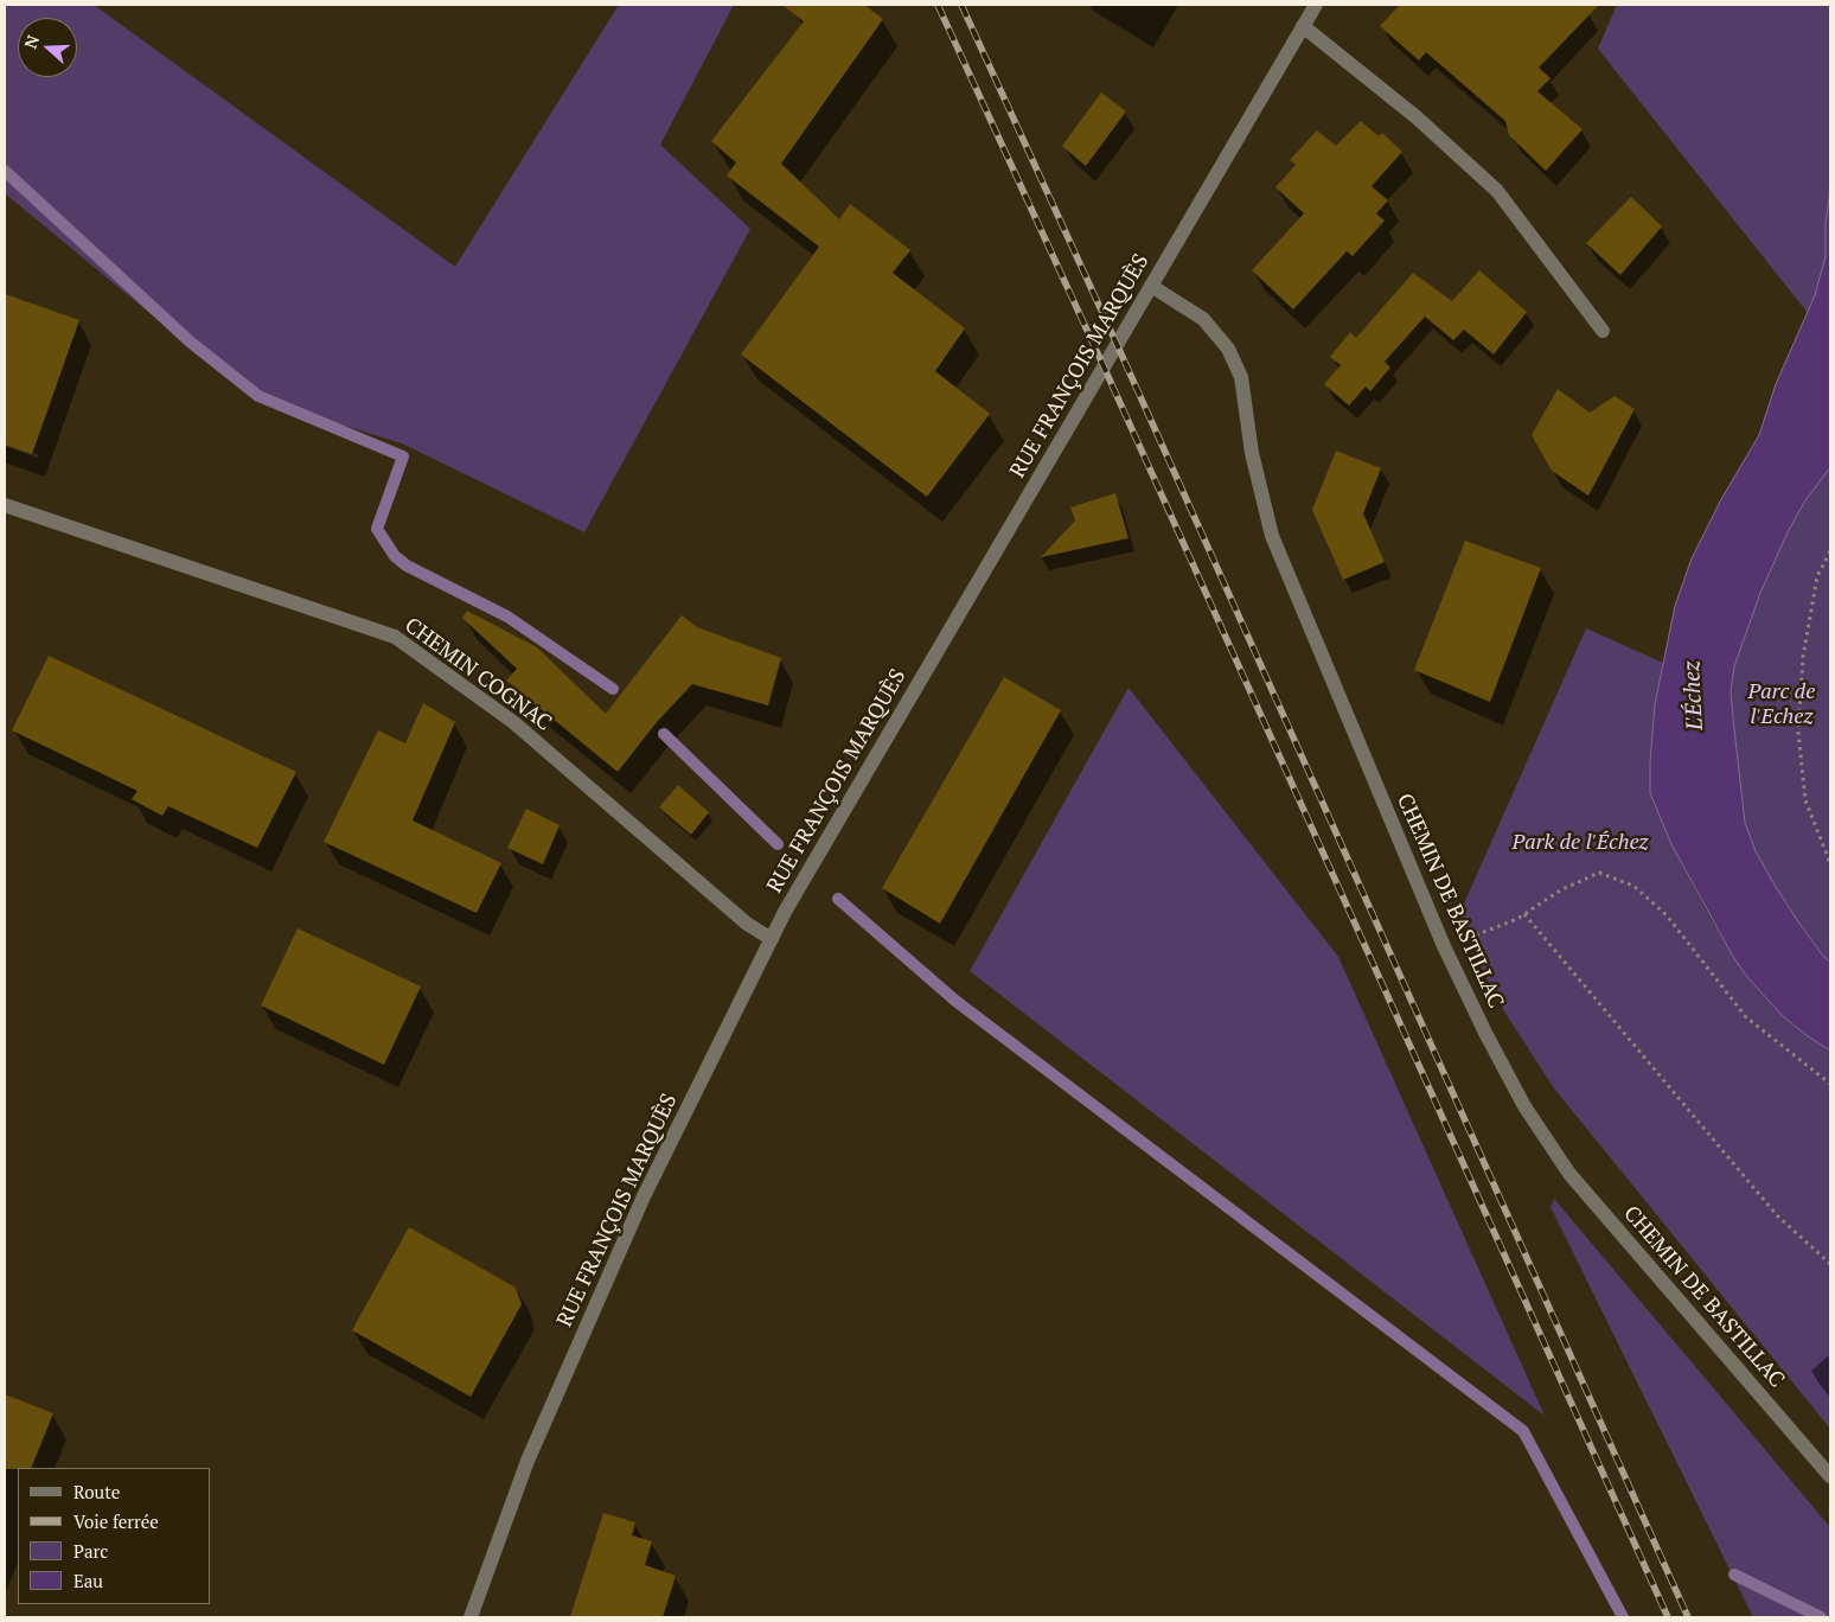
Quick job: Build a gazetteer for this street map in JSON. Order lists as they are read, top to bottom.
{
  "streets": {
    "street": ["RUE FRANÇOIS MARQUÈS", "CHEMIN COGNAC", "CHEMIN DE BASTILLAC"]
  },
  "crossings": [
    ["RUE FRANÇOIS MARQUÈS", "CHEMIN COGNAC"],
    ["RUE FRANÇOIS MARQUÈS", "CHEMIN DE BASTILLAC"]
  ],
  "water": ["L'Échez"],
  "parks": ["Parc de l'Echez", "Park de l'Échez"],
  "legend": [
    "Route",
    "Voie ferrée",
    "Parc",
    "Eau"
  ],
  "north": "left"
}
